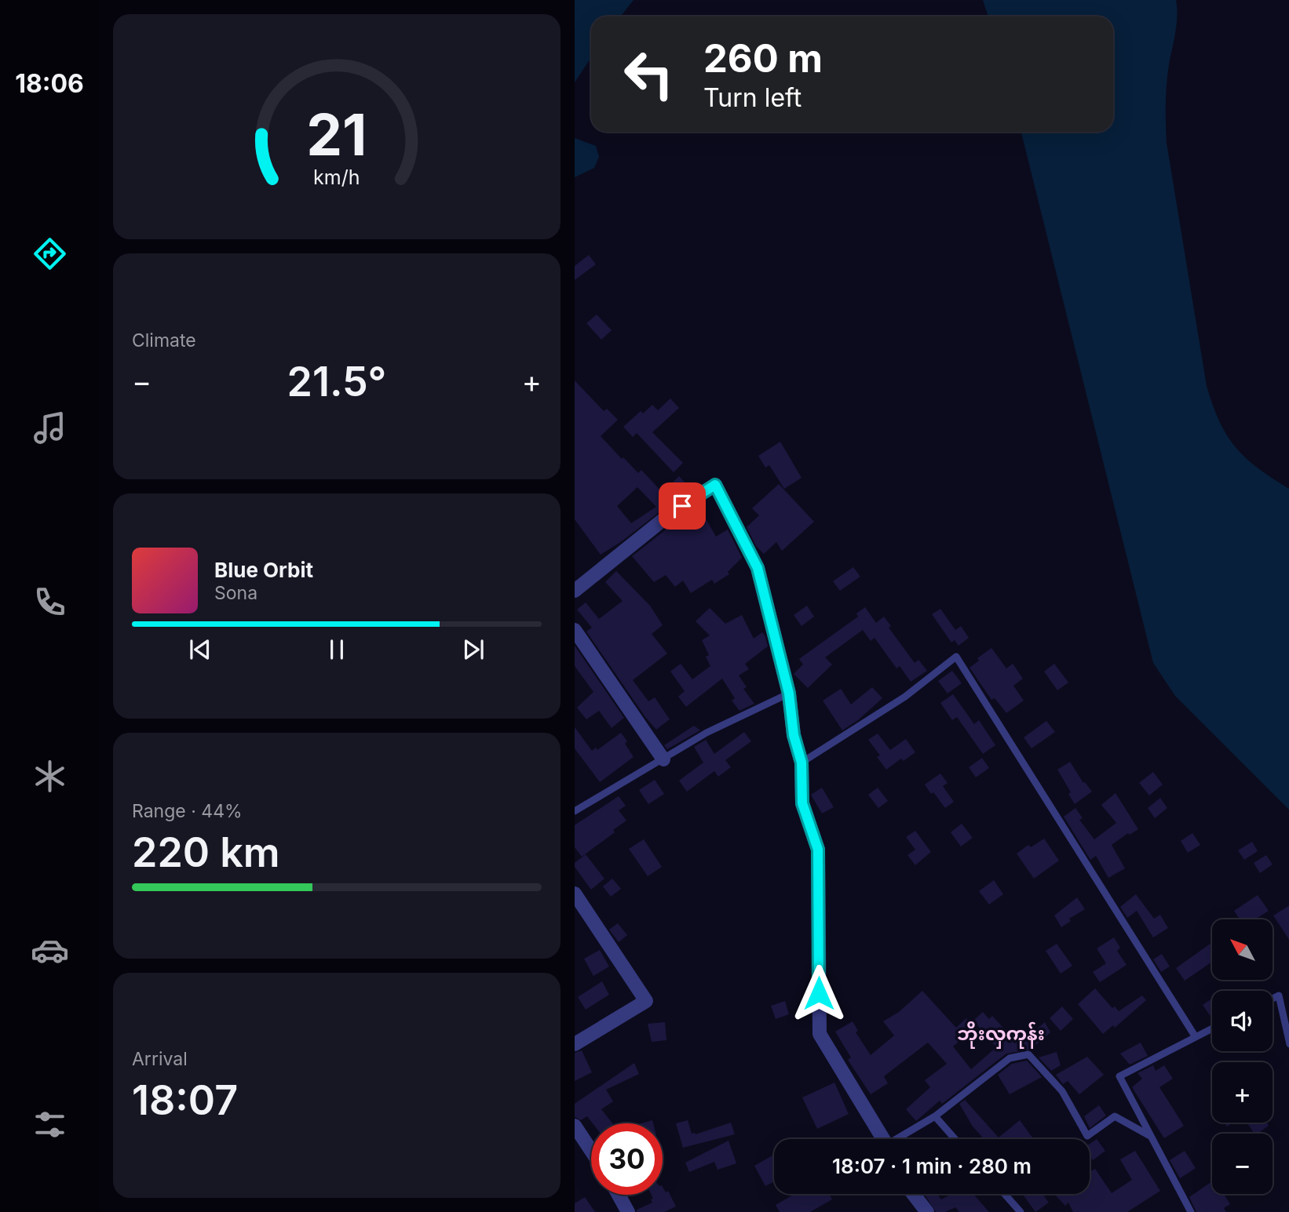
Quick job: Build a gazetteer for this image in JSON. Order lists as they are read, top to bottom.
{
  "districts": ["ဘိုးလှကုန်း"],
  "north": "top left",
  "page": {
    "tabs": "18:06",
    "turn": ["260 m", "Turn left"],
    "tile": [
      "Climate",
      ["Range · 44%", "220 km"],
      ["Arrival", "18:07"]
    ],
    "heat": ["−", "21.5°", "+"],
    "song": ["Blue Orbit", "Sona"],
    "map_buttons": ["+", "−"],
    "limit": "30",
    "trip": "18:07 · 1 min · 280 m",
    "gauge": ["21", "km/h"]
  }
}
